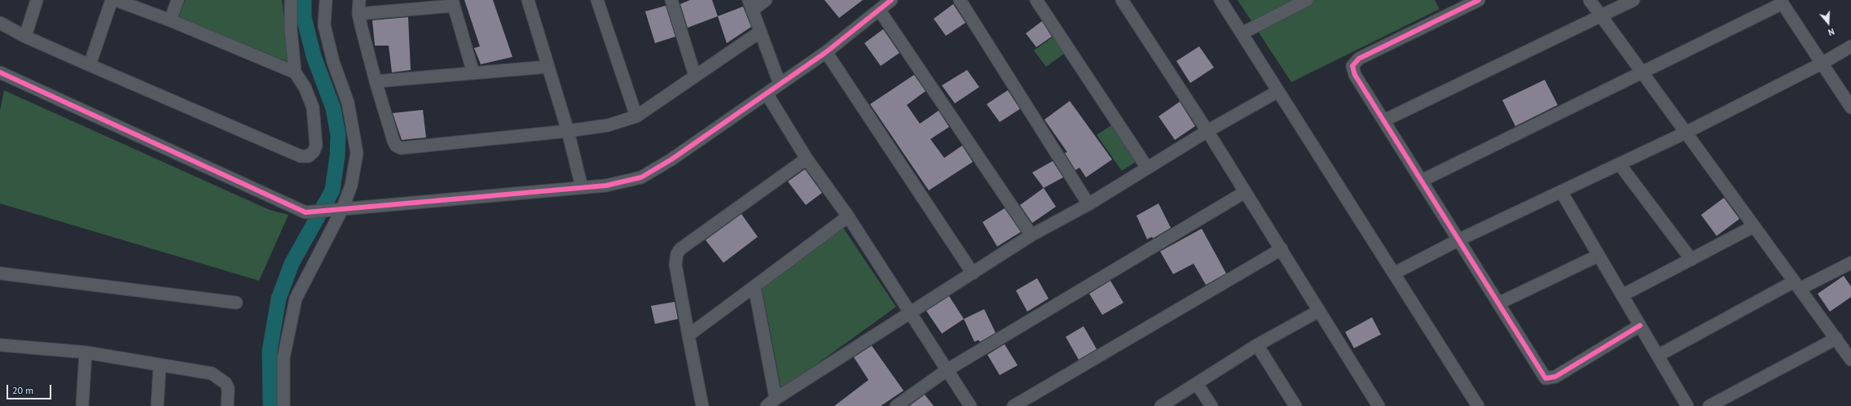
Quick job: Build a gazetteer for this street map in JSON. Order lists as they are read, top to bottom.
{
  "scale_bar": "20 m",
  "north": "bottom"
}
